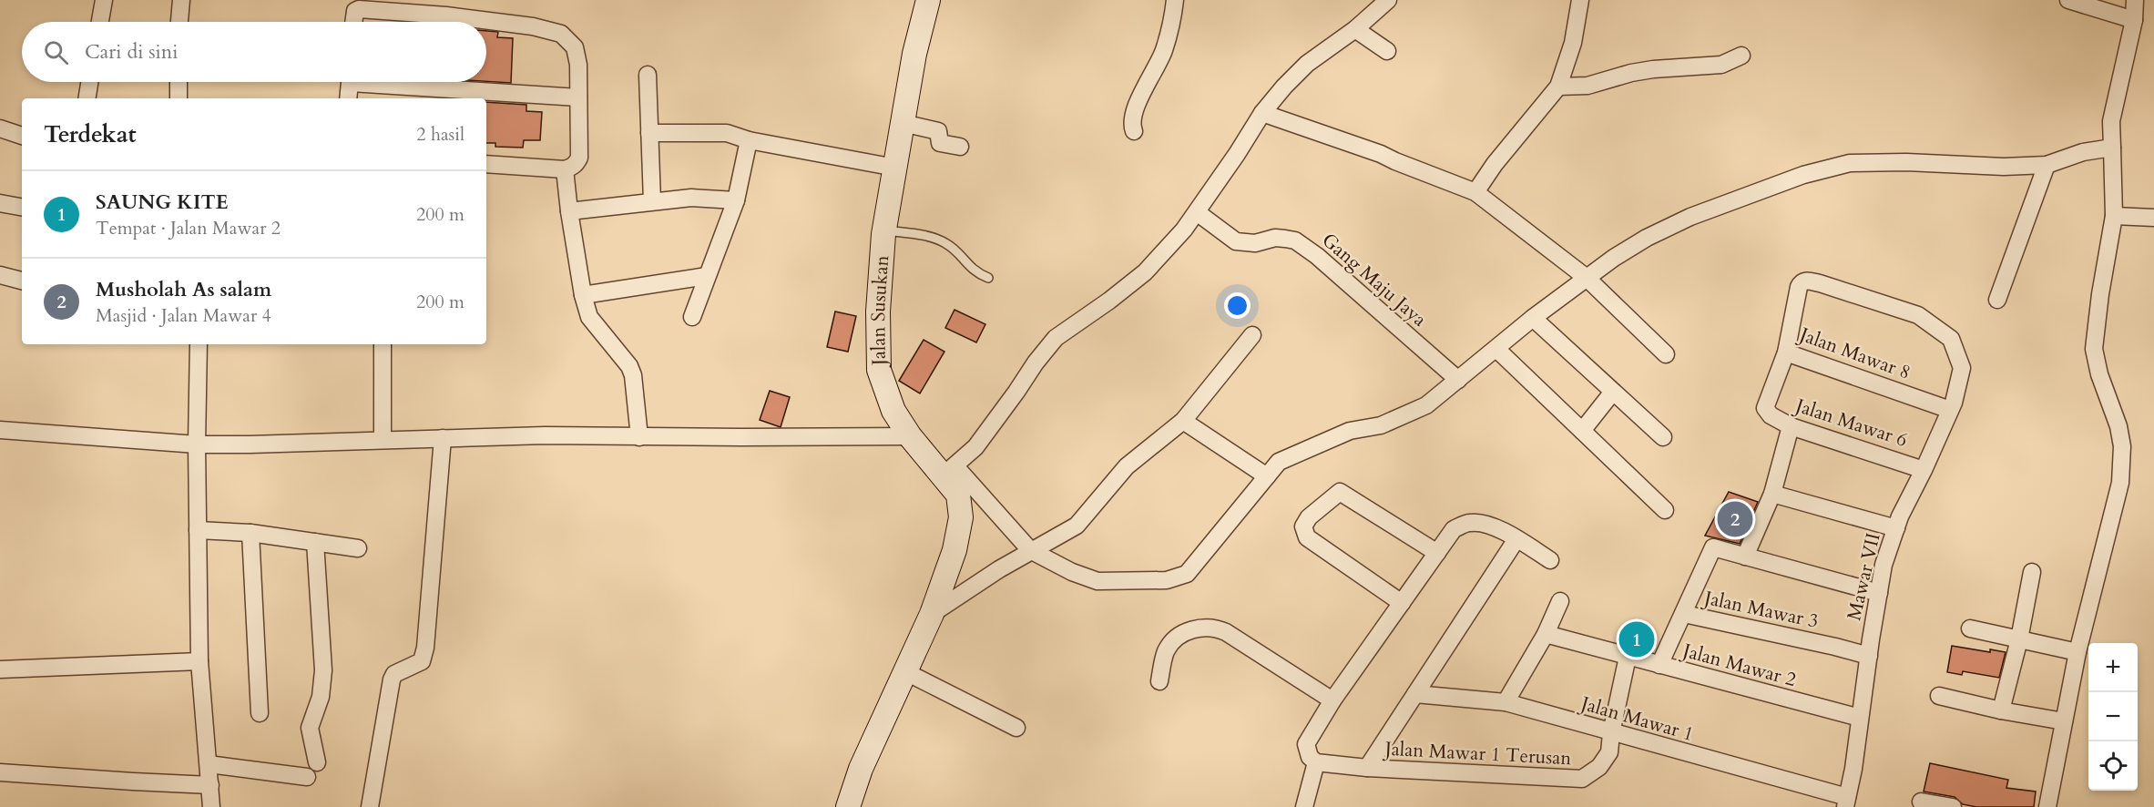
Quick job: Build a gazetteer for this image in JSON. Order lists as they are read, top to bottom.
{
  "streets": {
    "street": [
      "Gang Maju Jaya",
      "Jalan Susukan",
      "Jalan Mawar 8",
      "Jalan Mawar 6",
      "Mawar VII",
      "Jalan Mawar 3",
      "Jalan Mawar 2",
      "Jalan Mawar 1",
      "Jalan Mawar 1 Terusan"
    ]
  },
  "crossings": [
    ["Jalan Mawar 8", "Jalan Mawar 6"],
    ["Jalan Mawar 8", "Mawar VII"],
    ["Jalan Mawar 6", "Mawar VII"],
    ["Mawar VII", "Jalan Mawar 3"],
    ["Mawar VII", "Jalan Mawar 2"],
    ["Mawar VII", "Jalan Mawar 1"],
    ["Jalan Mawar 2", "Jalan Mawar 1 Terusan"],
    ["Jalan Mawar 1", "Jalan Mawar 1 Terusan"]
  ],
  "page": {
    "search": "Cari di sini",
    "heading": ["Terdekat", "2 hasil"],
    "list": [
      {
        "mark": "1",
        "name": "SAUNG KITE",
        "note": "Tempat · Jalan Mawar 2",
        "value": "200 m"
      },
      {
        "mark": "2",
        "name": "Musholah As salam",
        "note": "Masjid · Jalan Mawar 4",
        "value": "200 m"
      }
    ],
    "pins": ["2", "1"],
    "map_buttons": ["+", "−"]
  }
}
